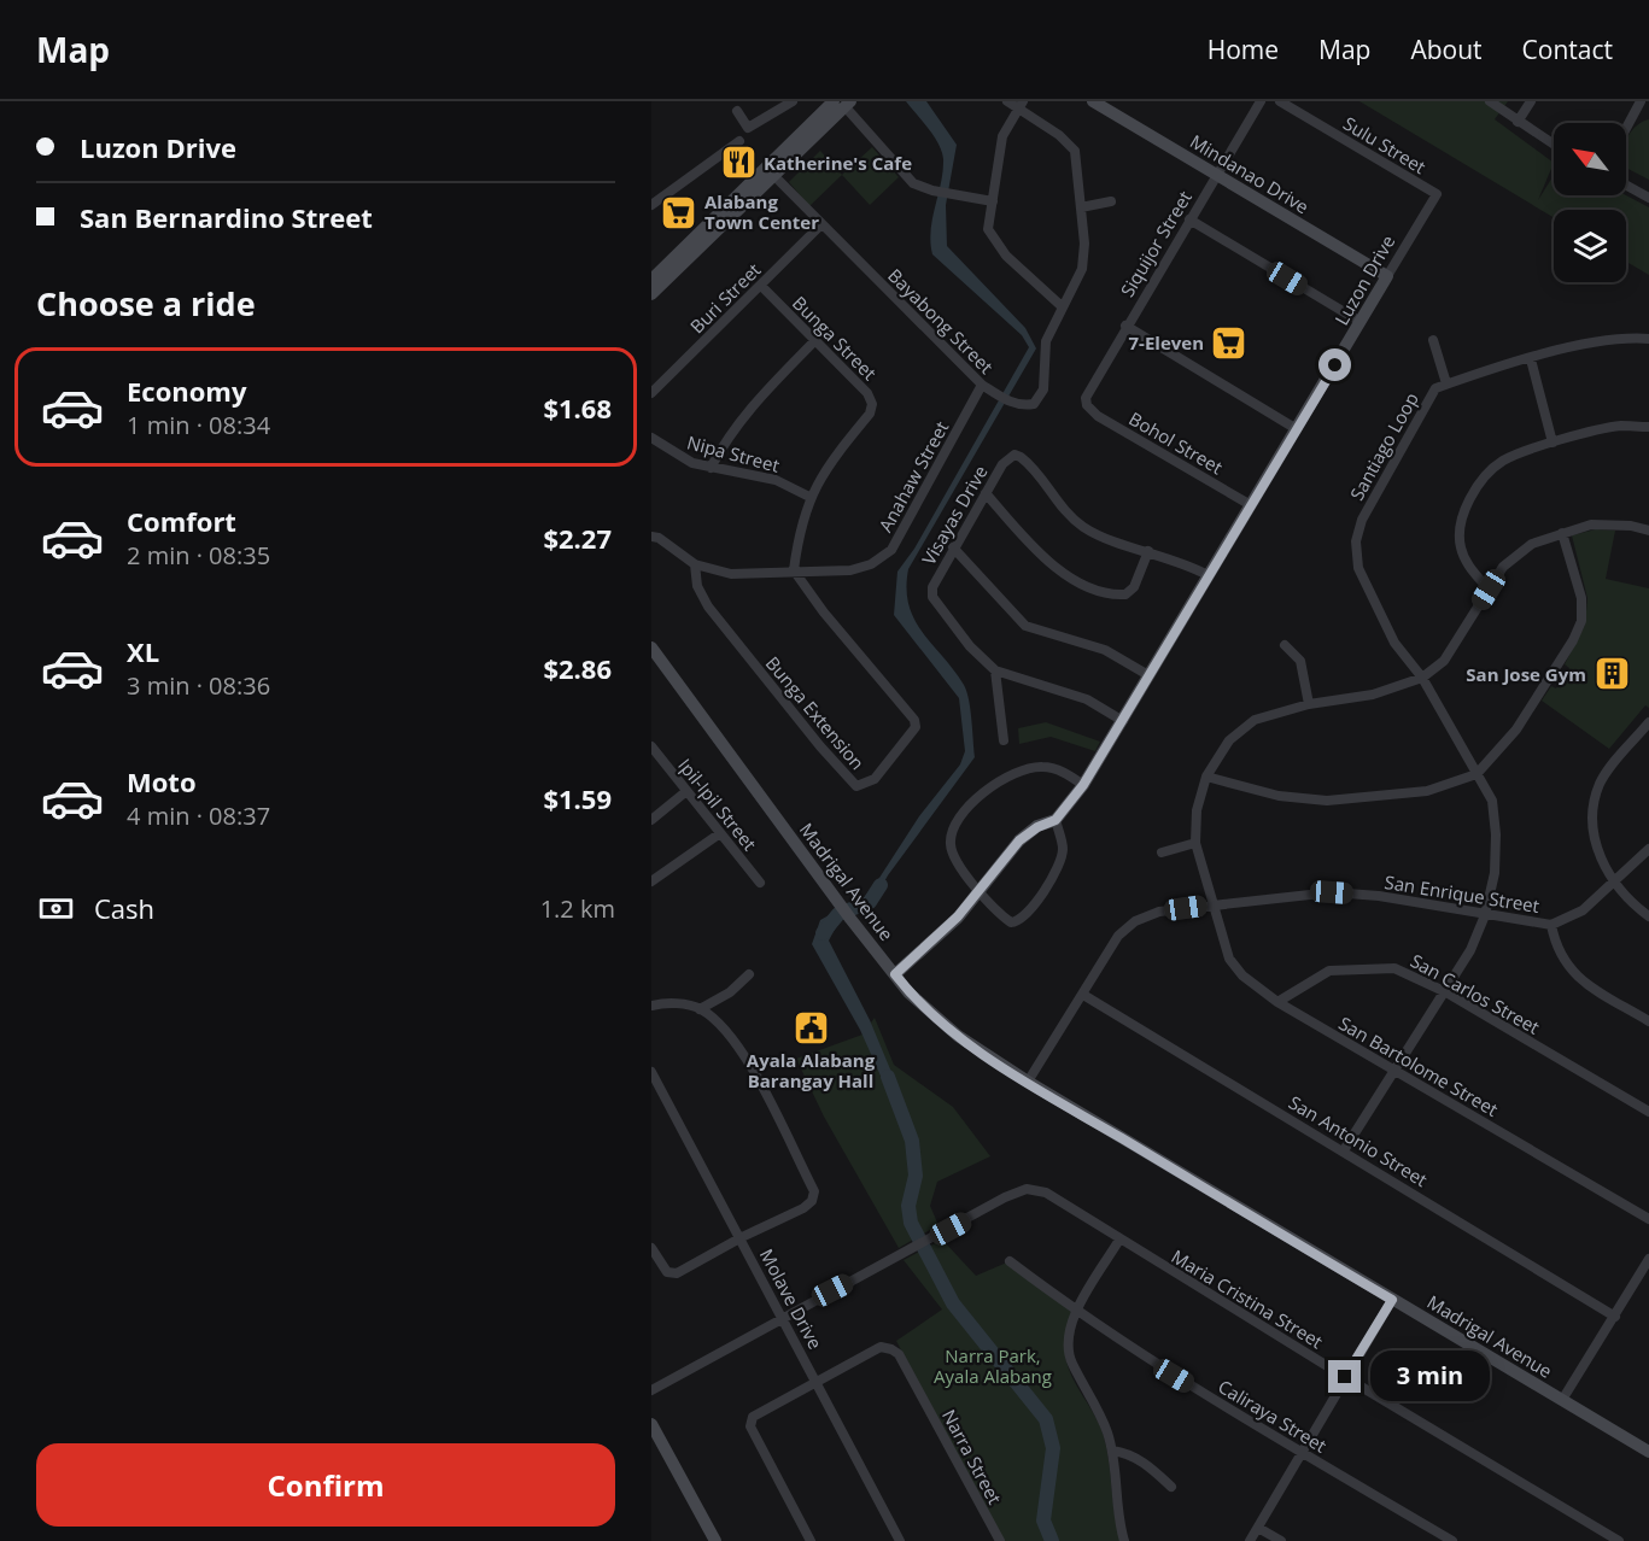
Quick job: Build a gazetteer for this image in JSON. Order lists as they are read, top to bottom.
{
  "streets": {
    "street": [
      "Sulu Street",
      "Mindanao Drive",
      "Siquijor Street",
      "Luzon Drive",
      "Buri Street",
      "Bayabong Street",
      "Bunga Street",
      "Bohol Street",
      "Santiago Loop",
      "Nipa Street",
      "Anahaw Street",
      "Visayas Drive",
      "Bunga Extension",
      "Ipil-Ipil Street",
      "Madrigal Avenue",
      "San Enrique Street",
      "San Carlos Street",
      "San Bartolome Street",
      "San Antonio Street",
      "Molave Drive",
      "Maria Cristina Street",
      "Caliraya Street",
      "Narra Street"
    ]
  },
  "crossings": [
    ["Sulu Street", "Luzon Drive"],
    ["Mindanao Drive", "Siquijor Street"],
    ["Mindanao Drive", "Luzon Drive"],
    ["Siquijor Street", "Bohol Street"],
    ["Luzon Drive", "Bohol Street"],
    ["Luzon Drive", "Visayas Drive"],
    ["Luzon Drive", "Madrigal Avenue"],
    ["Buri Street", "Bayabong Street"],
    ["Buri Street", "Bunga Street"],
    ["Bayabong Street", "Anahaw Street"],
    ["Bunga Street", "Nipa Street"],
    ["Bunga Street", "Anahaw Street"],
    ["Bunga Street", "Bunga Extension"],
    ["Santiago Loop", "San Enrique Street"],
    ["Santiago Loop", "San Carlos Street"],
    ["Santiago Loop", "San Bartolome Street"],
    ["Santiago Loop", "San Antonio Street"],
    ["Anahaw Street", "Bunga Extension"],
    ["Madrigal Avenue", "San Enrique Street"],
    ["San Enrique Street", "San Bartolome Street"],
    ["San Enrique Street", "San Antonio Street"],
    ["San Carlos Street", "San Bartolome Street"],
    ["Molave Drive", "Maria Cristina Street"],
    ["Molave Drive", "Narra Street"]
  ],
  "parks": ["Narra Park, Ayala Alabang"],
  "places": {
    "restaurant": ["Katherine's Cafe"],
    "supermarket": ["Alabang Town Center", "7-Eleven"],
    "building": ["San Jose Gym"],
    "public building": ["Ayala Alabang Barangay Hall"]
  },
  "north": "top left",
  "page": {
    "header": "Map",
    "nav": [
      "Home",
      "Map",
      "About",
      "Contact"
    ],
    "banner": ["Luzon Drive", "San Bernardino Street"],
    "heading": "Choose a ride",
    "list": [
      {
        "name": "Economy",
        "note": "1 min · 08:34",
        "value": "$1.68"
      },
      {
        "name": "Comfort",
        "note": "2 min · 08:35",
        "value": "$2.27"
      },
      {
        "name": "XL",
        "note": "3 min · 08:36",
        "value": "$2.86"
      },
      {
        "name": "Moto",
        "note": "4 min · 08:37",
        "value": "$1.59"
      }
    ],
    "pay": ["Cash", "1.2 km"],
    "bubble": "3 min",
    "buttons": "Confirm"
  }
}
